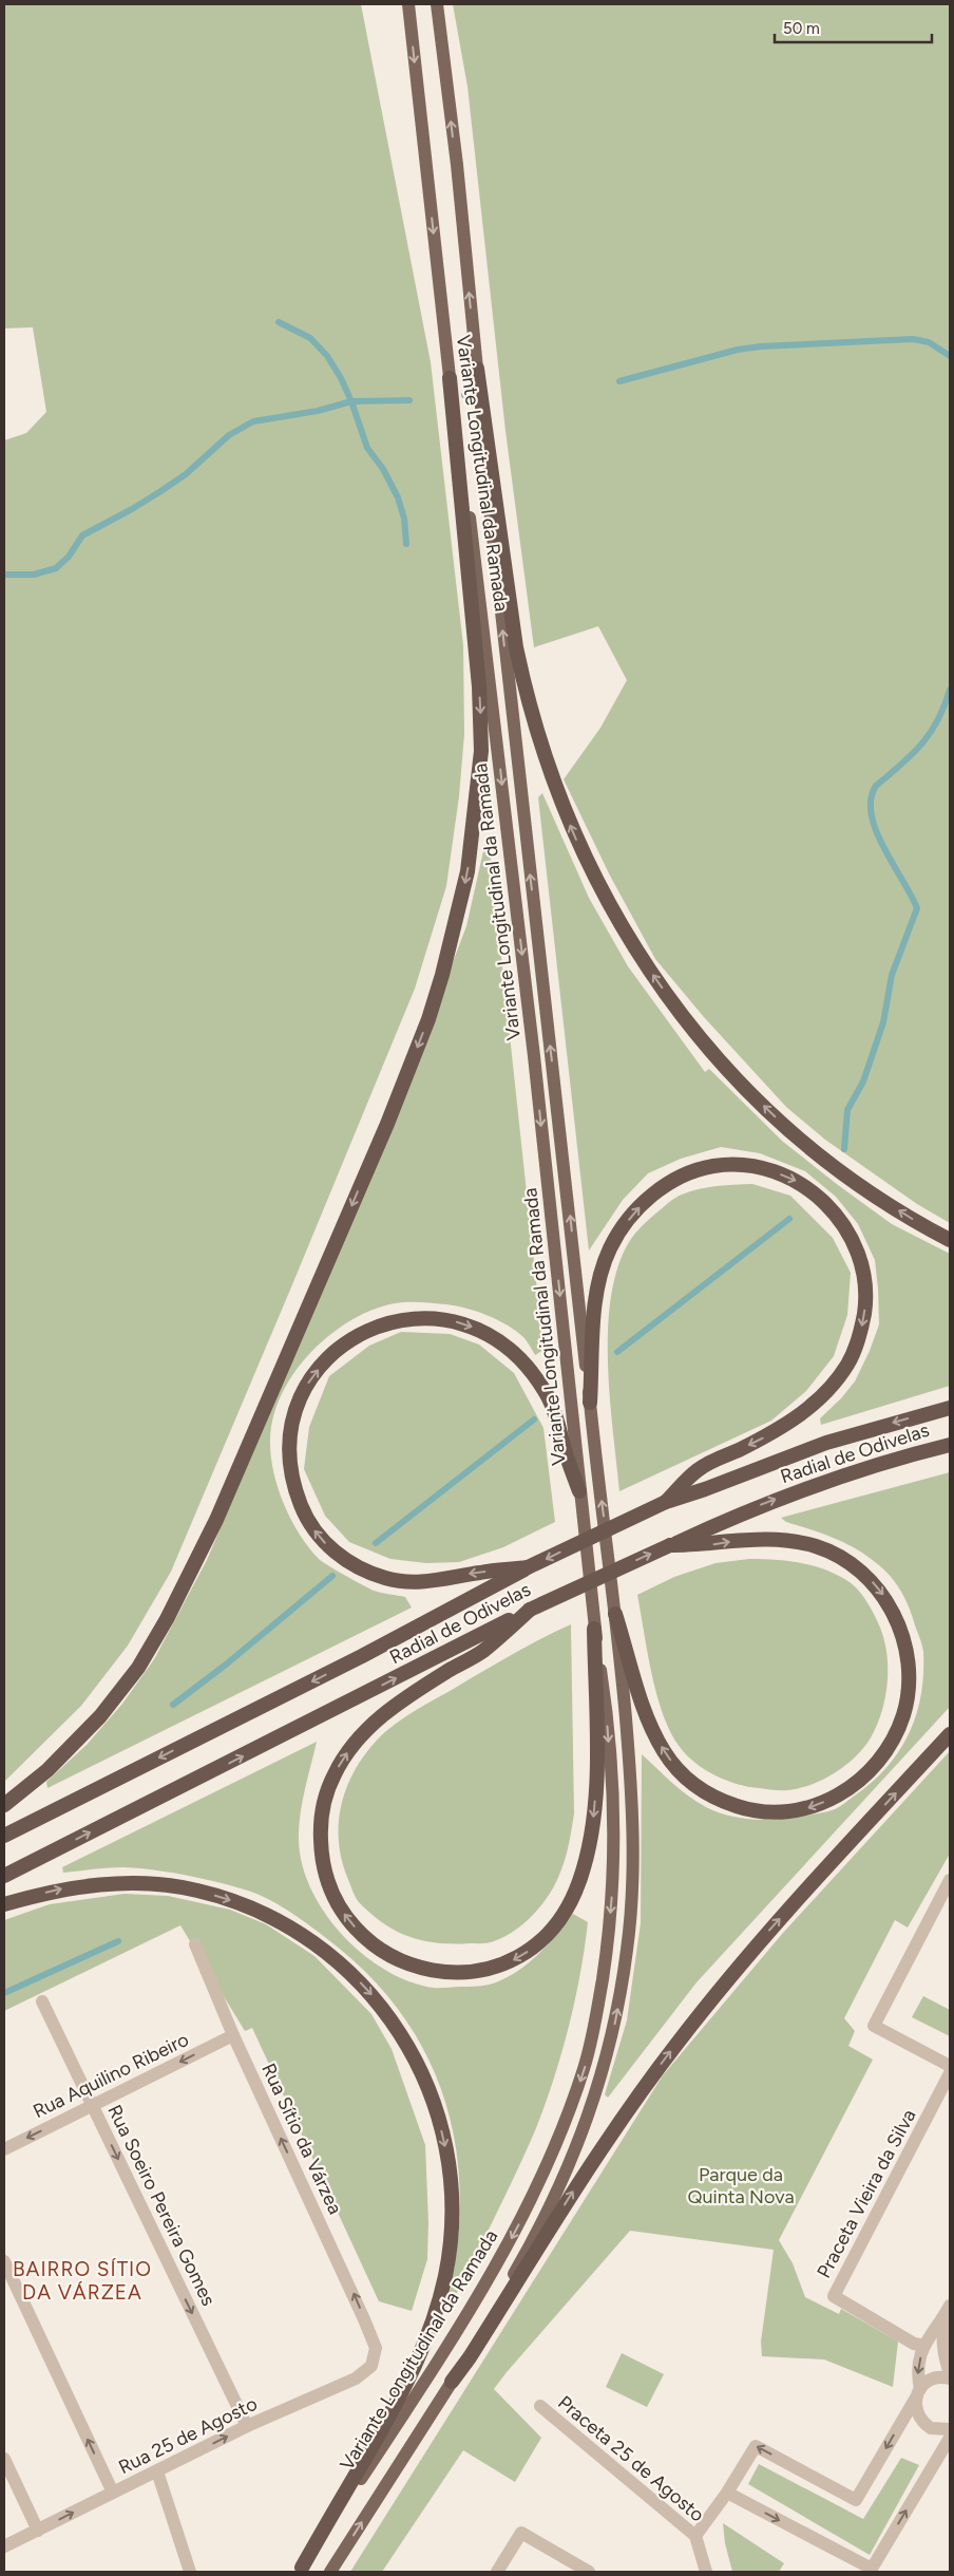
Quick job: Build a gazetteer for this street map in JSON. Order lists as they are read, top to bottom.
{
  "streets": {
    "highway": ["Radial de Odivelas"],
    "main road": ["Variante Longitudinal da Ramada"],
    "street": [
      "Rua Aquilino Ribeiro",
      "Rua Sítio da Várzea",
      "Praceta Vieira da Silva",
      "Rua Soeiro Pereira Gomes",
      "Rua 25 de Agosto",
      "Praceta 25 de Agosto"
    ]
  },
  "crossings": [
    ["Rua Aquilino Ribeiro", "Rua Sítio da Várzea"],
    ["Rua Aquilino Ribeiro", "Rua Soeiro Pereira Gomes"],
    ["Rua Sítio da Várzea", "Rua 25 de Agosto"],
    ["Rua Soeiro Pereira Gomes", "Rua 25 de Agosto"]
  ],
  "one_way": [
    "Rua Aquilino Ribeiro",
    "Rua Sítio da Várzea",
    "Rua Soeiro Pereira Gomes",
    "Rua 25 de Agosto"
  ],
  "districts": ["BAIRRO SÍTIO DA VÁRZEA"],
  "parks": ["Parque da Quinta Nova"],
  "scale_bar": "50 m"
}
